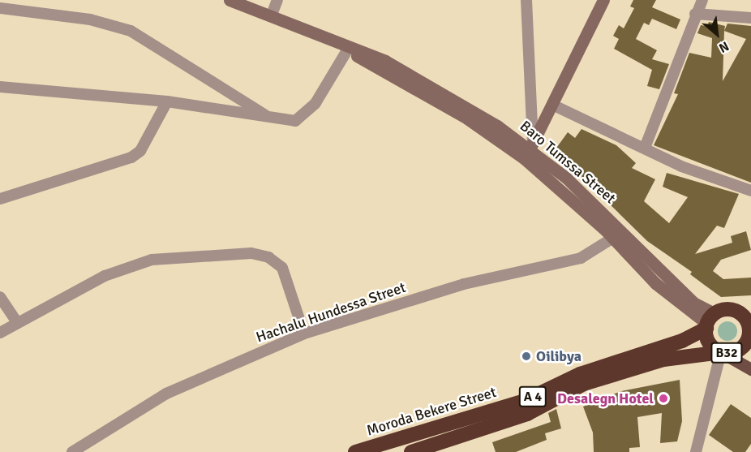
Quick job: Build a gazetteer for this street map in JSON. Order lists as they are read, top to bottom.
{
  "streets": {
    "highway": ["B32", "A 4", "Moroda Bekere Street"],
    "street": ["Baro Tumssa Street", "Hachalu Hundessa Street"]
  },
  "crossings": [
    ["Baro Tumssa Street", "Hachalu Hundessa Street"],
    ["Baro Tumssa Street", "B32"],
    ["Baro Tumssa Street", "Moroda Bekere Street"],
    ["B32", "Moroda Bekere Street"]
  ],
  "places": ["Oilibya", "Desalegn Hotel"],
  "north": "bottom right"
}
